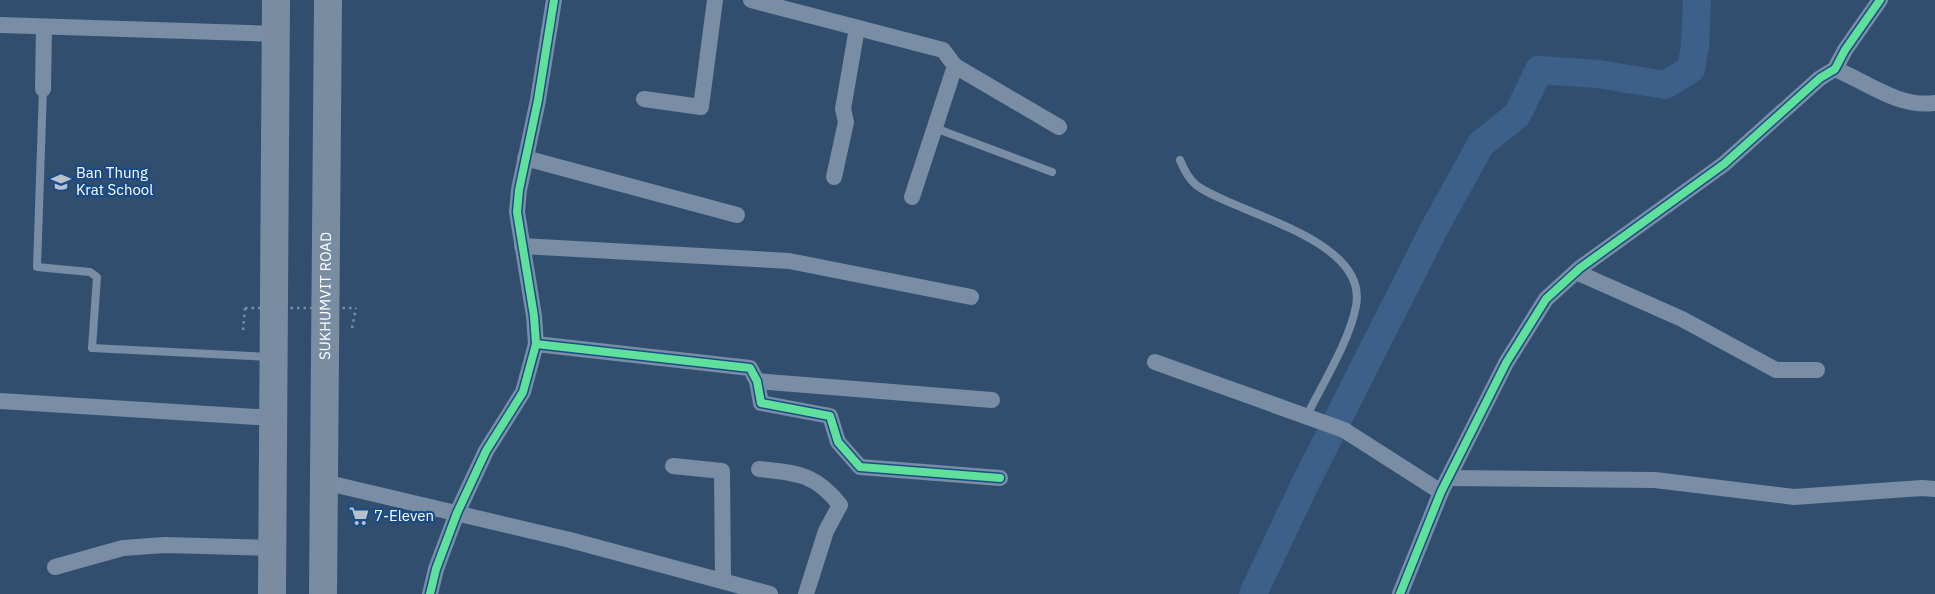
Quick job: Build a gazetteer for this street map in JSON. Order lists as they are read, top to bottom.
{
  "streets": {
    "highway": ["SUKHUMVIT ROAD"]
  },
  "places": {
    "school or university": ["Ban Thung Krat School"],
    "supermarket": ["7-Eleven"]
  }
}
